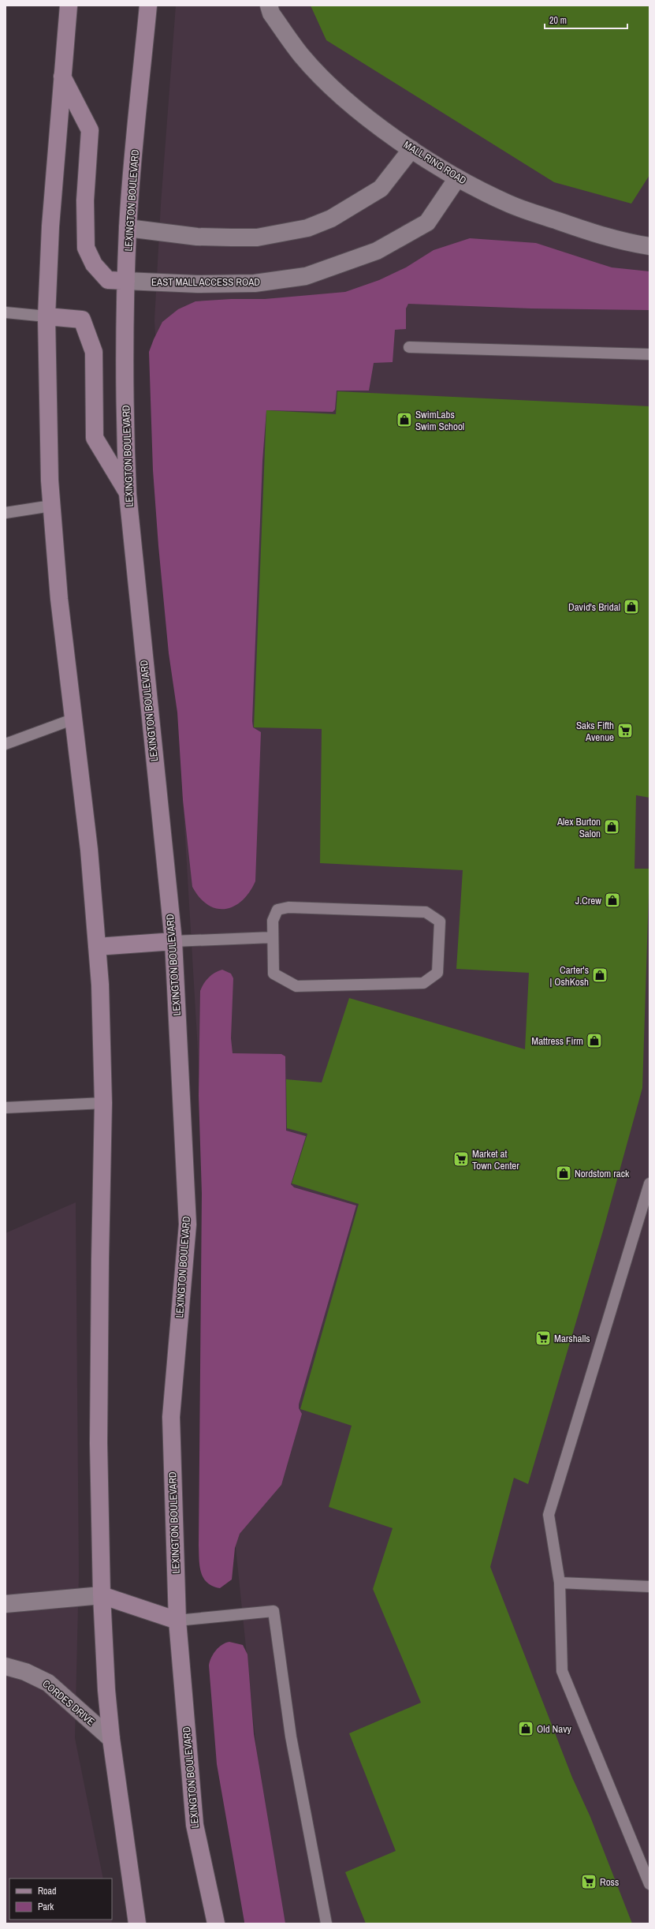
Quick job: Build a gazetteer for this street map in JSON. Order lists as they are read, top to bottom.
{
  "streets": {
    "main road": ["LEXINGTON BOULEVARD"],
    "street": ["MALL RING ROAD", "EAST MALL ACCESS ROAD", "CORDES DRIVE"]
  },
  "crossings": [
    ["MALL RING ROAD", "EAST MALL ACCESS ROAD"],
    ["LEXINGTON BOULEVARD", "EAST MALL ACCESS ROAD"]
  ],
  "places": {
    "shop": [
      "SwimLabs Swim School",
      "David's Bridal",
      "Alex Burton Salon",
      "J.Crew",
      "Carter's | OshKosh",
      "Mattress Firm",
      "Nordstom rack",
      "Old Navy"
    ],
    "supermarket": [
      "Saks Fifth Avenue",
      "Market at Town Center",
      "Marshalls",
      "Ross"
    ]
  },
  "legend": ["Road", "Park"],
  "scale_bar": "20 m"
}
